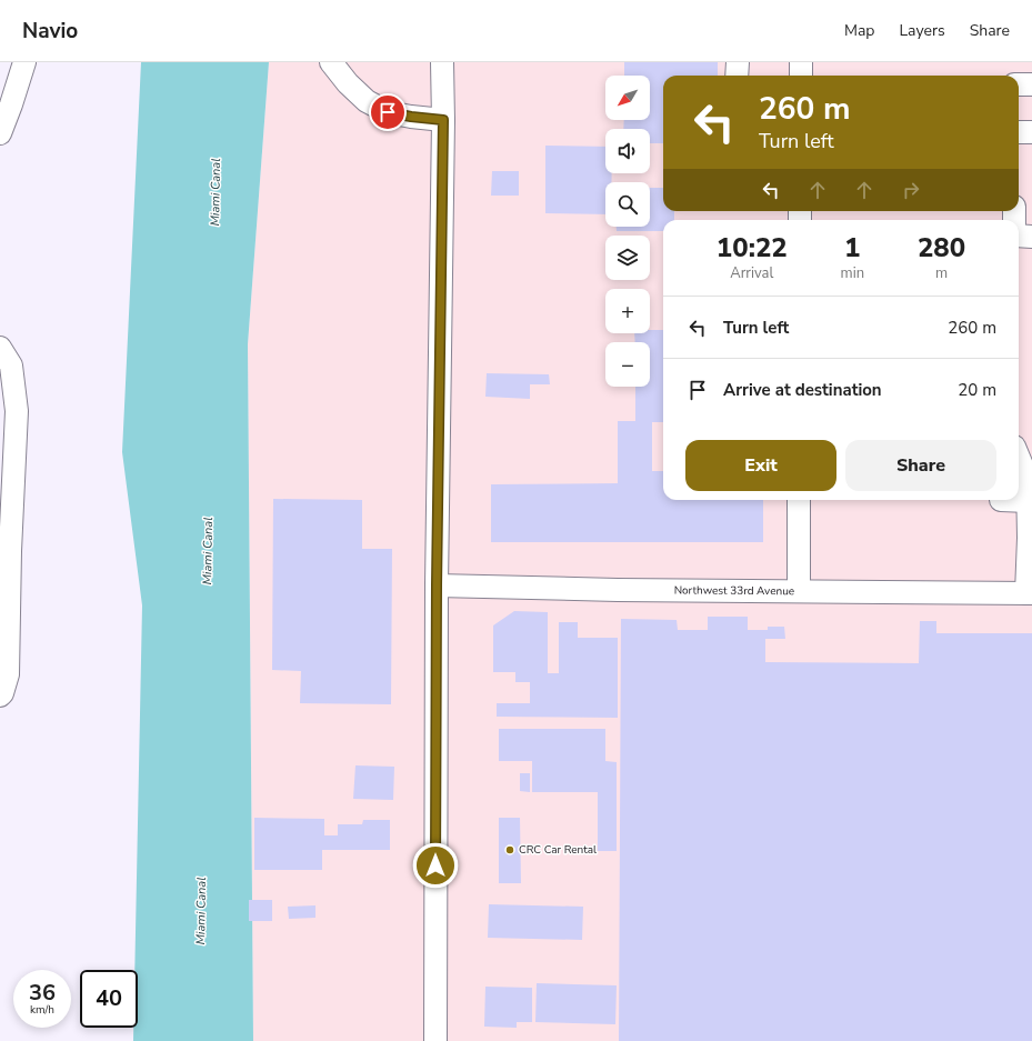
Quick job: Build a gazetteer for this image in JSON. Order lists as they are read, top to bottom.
{
  "streets": {
    "street": ["Northwest 33rd Avenue"]
  },
  "water": ["Miami Canal"],
  "places": ["CRC Car Rental"],
  "north": "bottom left",
  "page": {
    "header": "Navio",
    "nav": ["Map", "Layers", "Share"],
    "map_buttons": ["+", "−"],
    "turn": ["260 m", "Turn left"],
    "eta": [
      "10:22",
      "Arrival",
      "1",
      "min",
      "280",
      "m"
    ],
    "list": [
      {
        "name": "Turn left",
        "value": "260 m"
      },
      {
        "name": "Arrive at destination",
        "value": "20 m"
      }
    ],
    "buttons": ["Exit", "Share"],
    "speed": "36 km/h",
    "limit": "40"
  }
}
